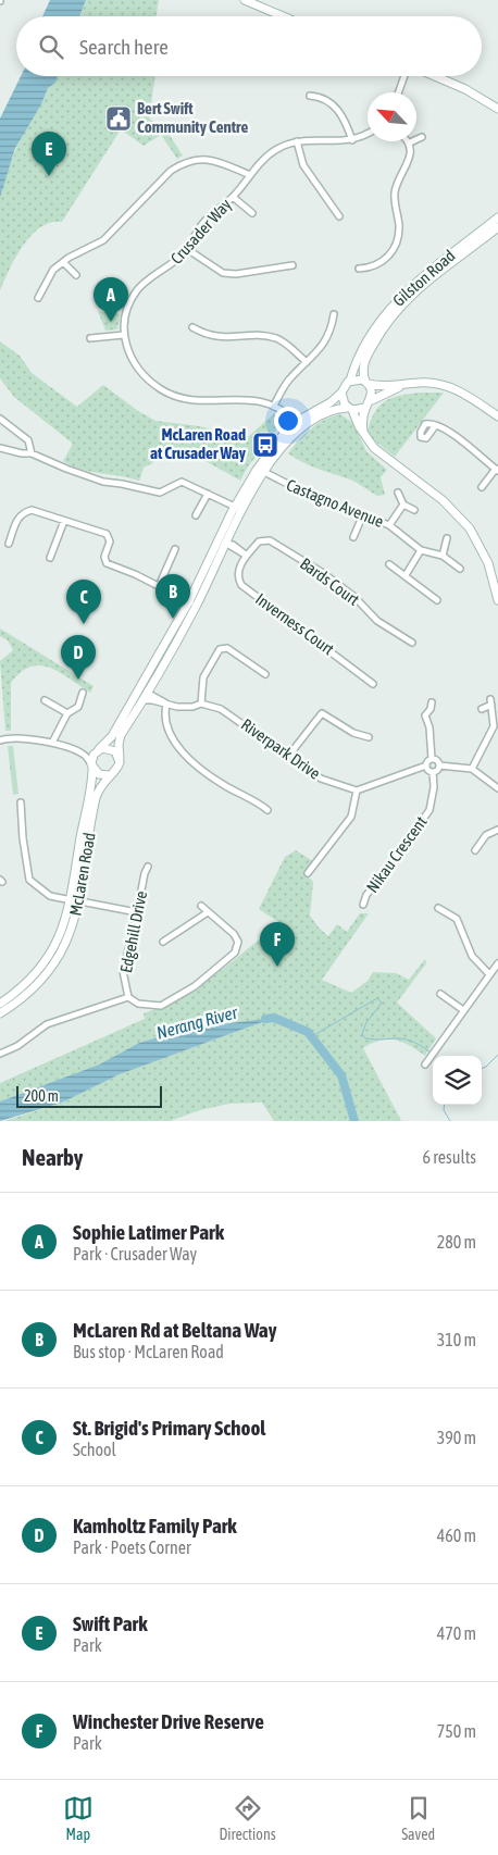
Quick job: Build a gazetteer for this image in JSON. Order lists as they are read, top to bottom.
{
  "streets": {
    "main road": ["Gilston Road", "McLaren Road"],
    "street": [
      "Crusader Way",
      "Castagno Avenue",
      "Bards Court",
      "Inverness Court",
      "Riverpark Drive",
      "Nikau Crescent",
      "Edgehill Drive"
    ]
  },
  "crossings": [
    ["Bards Court", "Inverness Court"]
  ],
  "water": ["Nerang River"],
  "places": {
    "public building": ["Bert Swift Community Centre"],
    "bus stop": ["McLaren Road at Crusader Way"]
  },
  "scale_bar": "200 m",
  "north": "top left",
  "page": {
    "search": "Search here",
    "pins": [
      "E",
      "A",
      "B",
      "C",
      "D",
      "F"
    ],
    "scale": "200 m",
    "heading": ["Nearby", "6 results"],
    "list": [
      {
        "mark": "A",
        "name": "Sophie Latimer Park",
        "note": "Park · Crusader Way",
        "value": "280 m"
      },
      {
        "mark": "B",
        "name": "McLaren Rd at Beltana Way",
        "note": "Bus stop · McLaren Road",
        "value": "310 m"
      },
      {
        "mark": "C",
        "name": "St. Brigid's Primary School",
        "note": "School",
        "value": "390 m"
      },
      {
        "mark": "D",
        "name": "Kamholtz Family Park",
        "note": "Park · Poets Corner",
        "value": "460 m"
      },
      {
        "mark": "E",
        "name": "Swift Park",
        "note": "Park",
        "value": "470 m"
      },
      {
        "mark": "F",
        "name": "Winchester Drive Reserve",
        "note": "Park",
        "value": "750 m"
      }
    ],
    "nav": ["Map", "Directions", "Saved"]
  }
}
